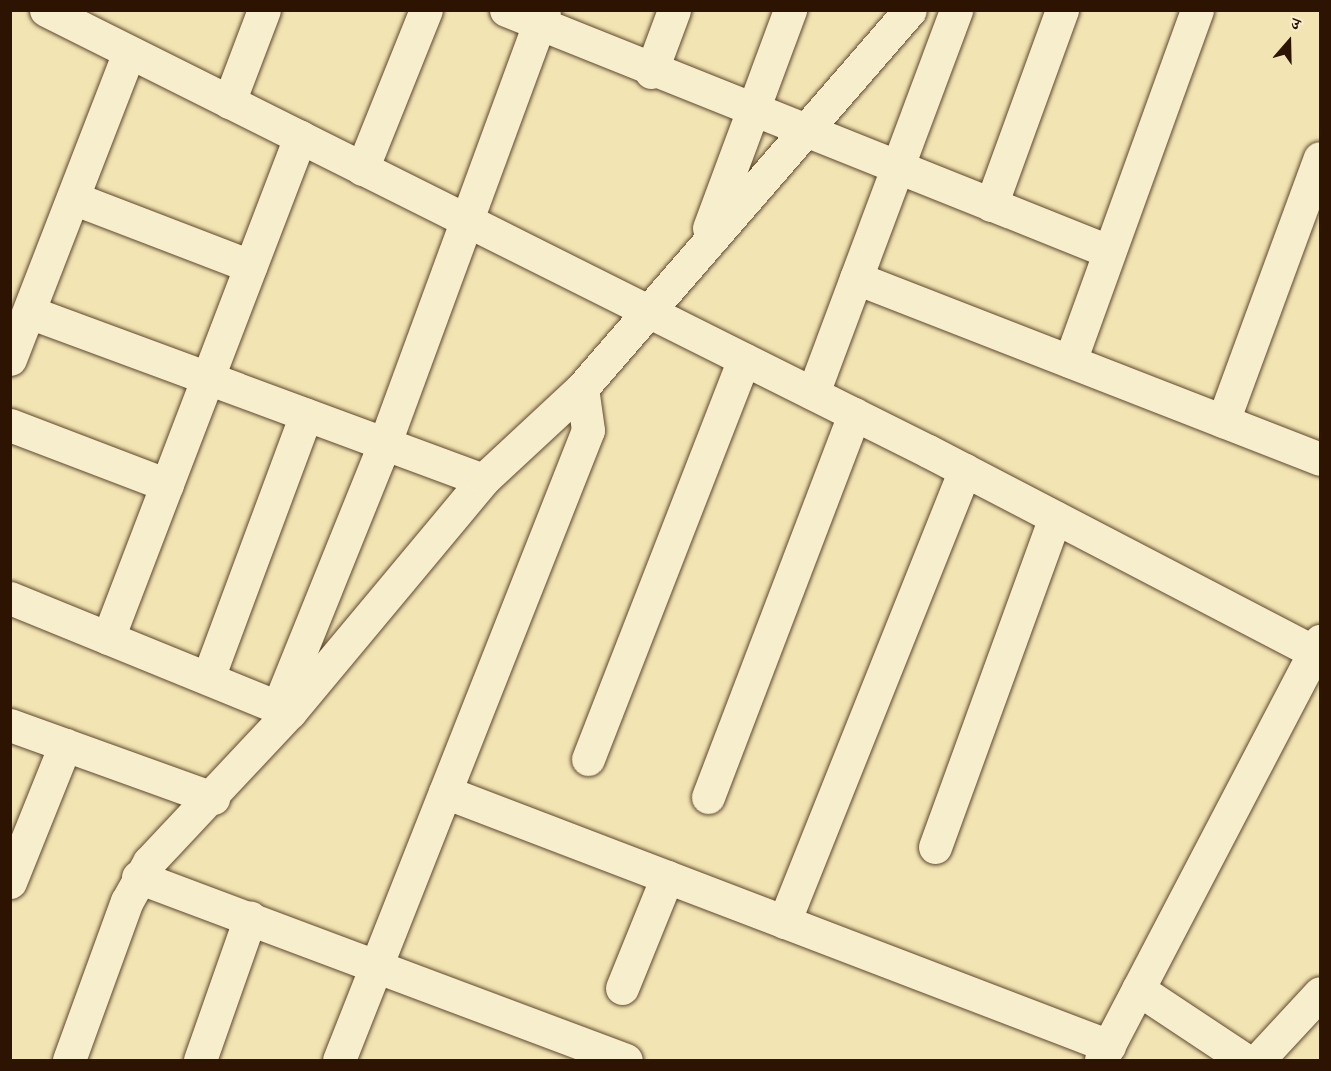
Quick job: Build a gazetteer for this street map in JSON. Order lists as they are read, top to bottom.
{
  "north": "top"
}
